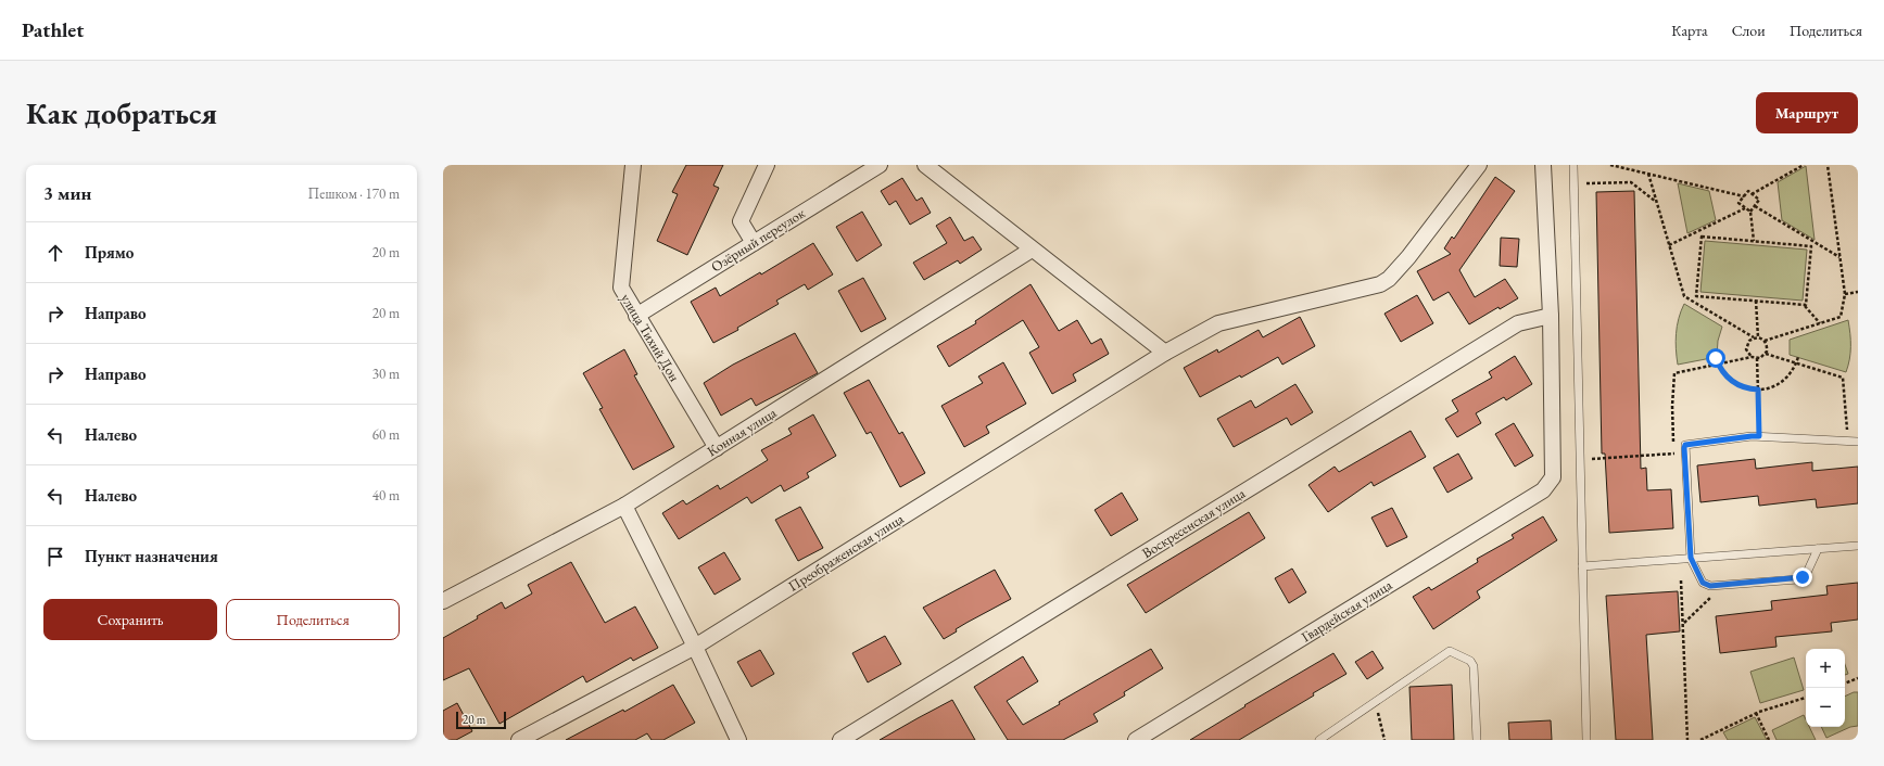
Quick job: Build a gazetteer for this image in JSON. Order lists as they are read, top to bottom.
{
  "streets": {
    "street": [
      "Озёрный переулок",
      "улица Тихий Дон",
      "Конная улица",
      "Воскресенская улица",
      "Преображенская улица",
      "Гвардейская улица"
    ]
  },
  "crossings": [
    ["Озёрный переулок", "улица Тихий Дон"],
    ["улица Тихий Дон", "Конная улица"],
    ["Воскресенская улица", "Гвардейская улица"]
  ],
  "scale_bar": "20 m",
  "page": {
    "header": "Pathlet",
    "nav": ["Карта", "Слои", "Поделиться"],
    "buttons": [
      "Маршрут",
      ["Сохранить", "Поделиться"]
    ],
    "title": "Как добраться",
    "heading": ["3 мин", "Пешком · 170 m"],
    "list": [
      ["Прямо", "20 m"],
      ["Направо", "20 m"],
      ["Направо", "30 m"],
      ["Налево", "60 m"],
      ["Налево", "40 m"],
      "Пункт назначения"
    ],
    "map_buttons": ["+", "−"],
    "scale": "20 m"
  }
}
